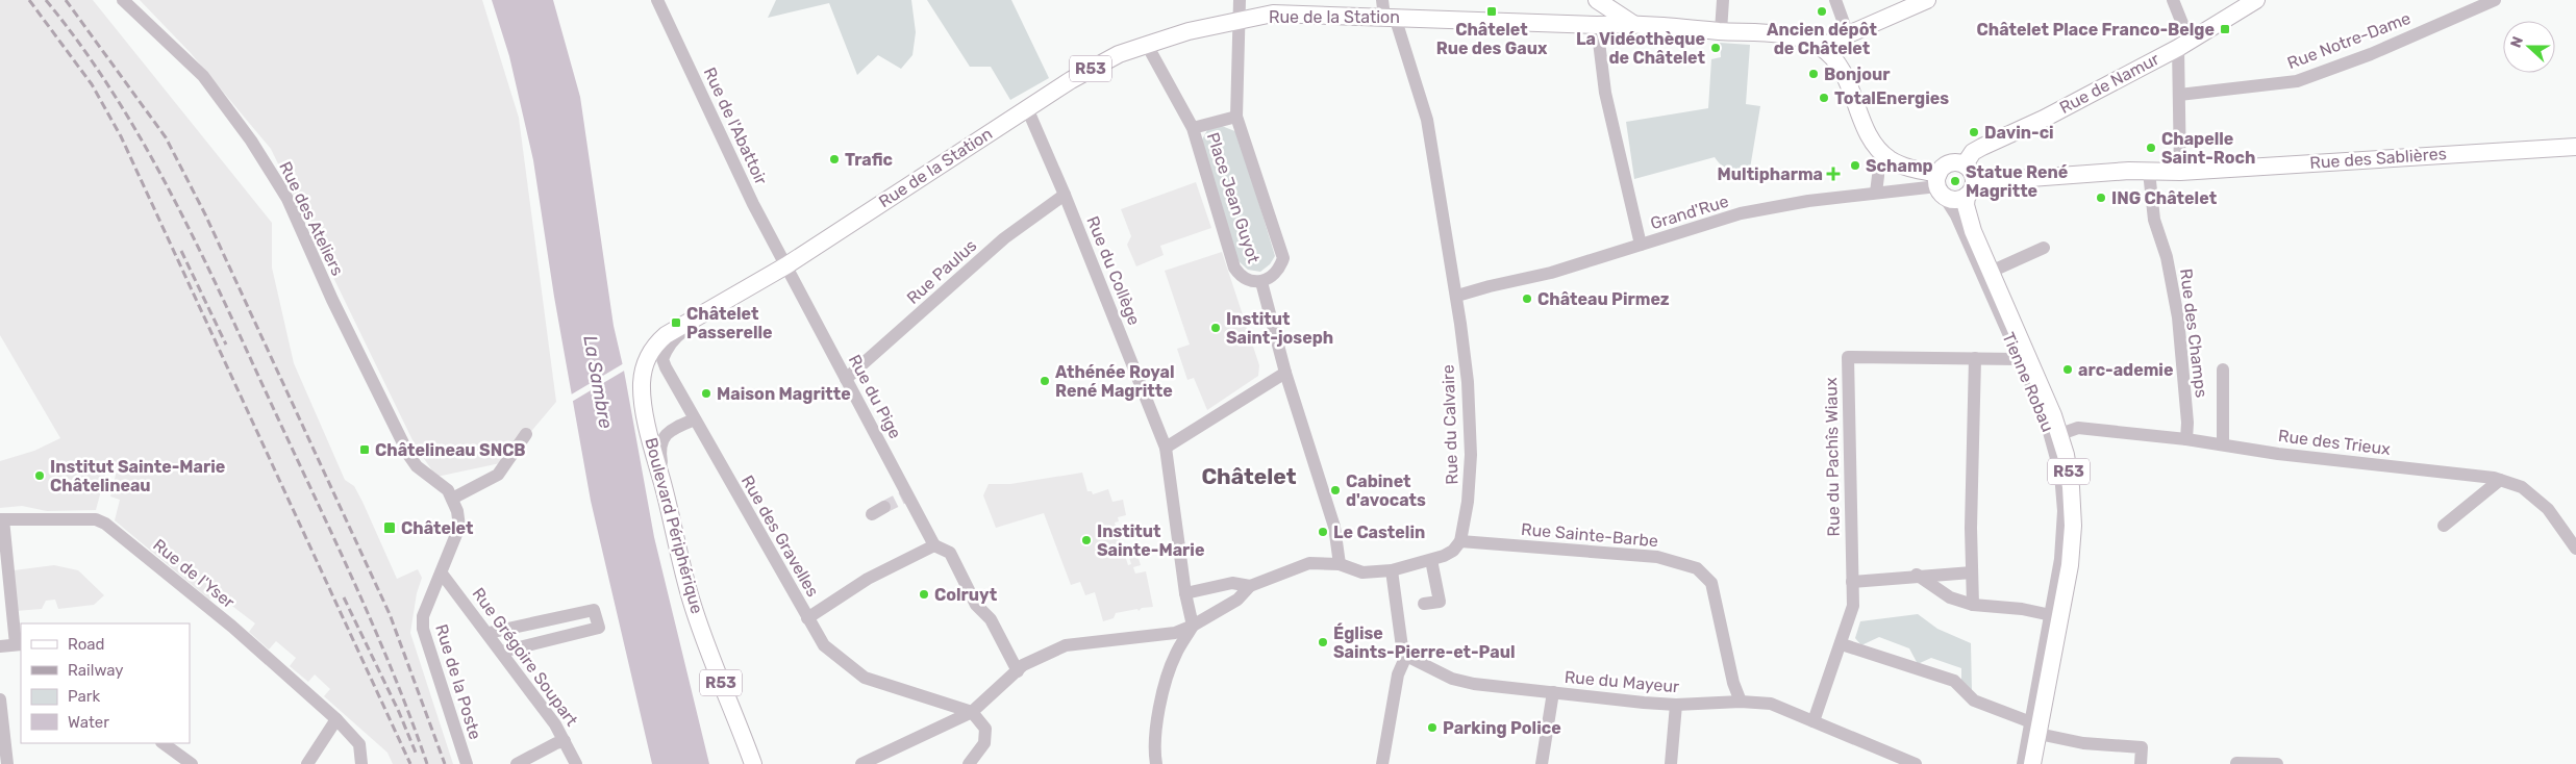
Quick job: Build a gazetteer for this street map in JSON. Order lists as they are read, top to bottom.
{
  "streets": {
    "main road": [
      "Rue de la Station",
      "R53",
      "Rue de Namur",
      "Rue des Sablières",
      "Tienne Robau",
      "Boulevard Périphérique"
    ],
    "street": [
      "Rue Notre-Dame",
      "Rue de l'Abattoir",
      "Place Jean Guyot",
      "Grand'Rue",
      "Rue des Ateliers",
      "Rue du Collège",
      "Rue Paulus",
      "Rue des Champs",
      "Rue du Pige",
      "Rue du Calvaire",
      "Rue des Trieux",
      "Rue du Pachîs Wiaux",
      "Rue Sainte-Barbe",
      "Rue des Gravelles",
      "Rue de l'Yser",
      "Rue Grégoire Soupart",
      "Rue de la Poste",
      "Rue du Mayeur"
    ]
  },
  "crossings": [
    ["Rue de la Station", "R53"],
    ["Rue de la Station", "Rue de Namur"],
    ["Rue de la Station", "Rue de l'Abattoir"],
    ["Rue de la Station", "Rue des Sablières"],
    ["Rue de la Station", "Grand'Rue"],
    ["Rue de la Station", "Rue du Collège"],
    ["Rue de la Station", "Tienne Robau"],
    ["Rue de la Station", "Rue du Pige"],
    ["Rue de la Station", "Rue du Calvaire"],
    ["Rue de la Station", "Boulevard Périphérique"],
    ["Rue de la Station", "Rue des Gravelles"],
    ["R53", "Rue de Namur"],
    ["R53", "Rue des Sablières"],
    ["R53", "Grand'Rue"],
    ["R53", "Tienne Robau"],
    ["Rue de Namur", "Rue des Sablières"],
    ["Rue de Namur", "Grand'Rue"],
    ["Rue de Namur", "Tienne Robau"],
    ["Rue de l'Abattoir", "Rue du Pige"],
    ["Rue des Sablières", "Grand'Rue"],
    ["Rue des Sablières", "Rue des Champs"],
    ["Rue des Sablières", "Tienne Robau"],
    ["Grand'Rue", "Tienne Robau"],
    ["Grand'Rue", "Rue du Calvaire"],
    ["Rue des Ateliers", "Rue de la Poste"],
    ["Rue du Collège", "Rue Paulus"],
    ["Rue Paulus", "Rue du Pige"],
    ["Rue des Champs", "Rue des Trieux"],
    ["Tienne Robau", "Rue des Trieux"],
    ["Tienne Robau", "Rue du Pachîs Wiaux"],
    ["Rue du Calvaire", "Rue Sainte-Barbe"],
    ["Rue du Pachîs Wiaux", "Rue du Mayeur"],
    ["Rue Sainte-Barbe", "Rue du Mayeur"],
    ["Rue Grégoire Soupart", "Rue de la Poste"]
  ],
  "districts": ["Châtelet"],
  "water": ["La Sambre"],
  "places": {
    "transit": [
      "Châtelet Rue des Gaux",
      "Châtelet Place Franco-Belge",
      "Châtelet Passerelle",
      "Châtelineau SNCB",
      "Châtelet"
    ],
    "other": [
      "Ancien dépôt de Châtelet",
      "La Vidéothèque de Châtelet",
      "Bonjour",
      "TotalEnergies",
      "Davin-ci",
      "Chapelle Saint-Roch",
      "Trafic",
      "Schamp",
      "Statue René Magritte",
      "ING Châtelet",
      "Château Pirmez",
      "Institut Saint-joseph",
      "arc-ademie",
      "Athénée Royal René Magritte",
      "Maison Magritte",
      "Institut Sainte-Marie Châtelineau",
      "Cabinet d'avocats",
      "Le Castelin",
      "Institut Sainte-Marie",
      "Colruyt",
      "Église Saints-Pierre-et-Paul",
      "Parking Police"
    ],
    "health": ["Multipharma"]
  },
  "legend": [
    "Road",
    "Railway",
    "Park",
    "Water"
  ],
  "north": "left"
}
